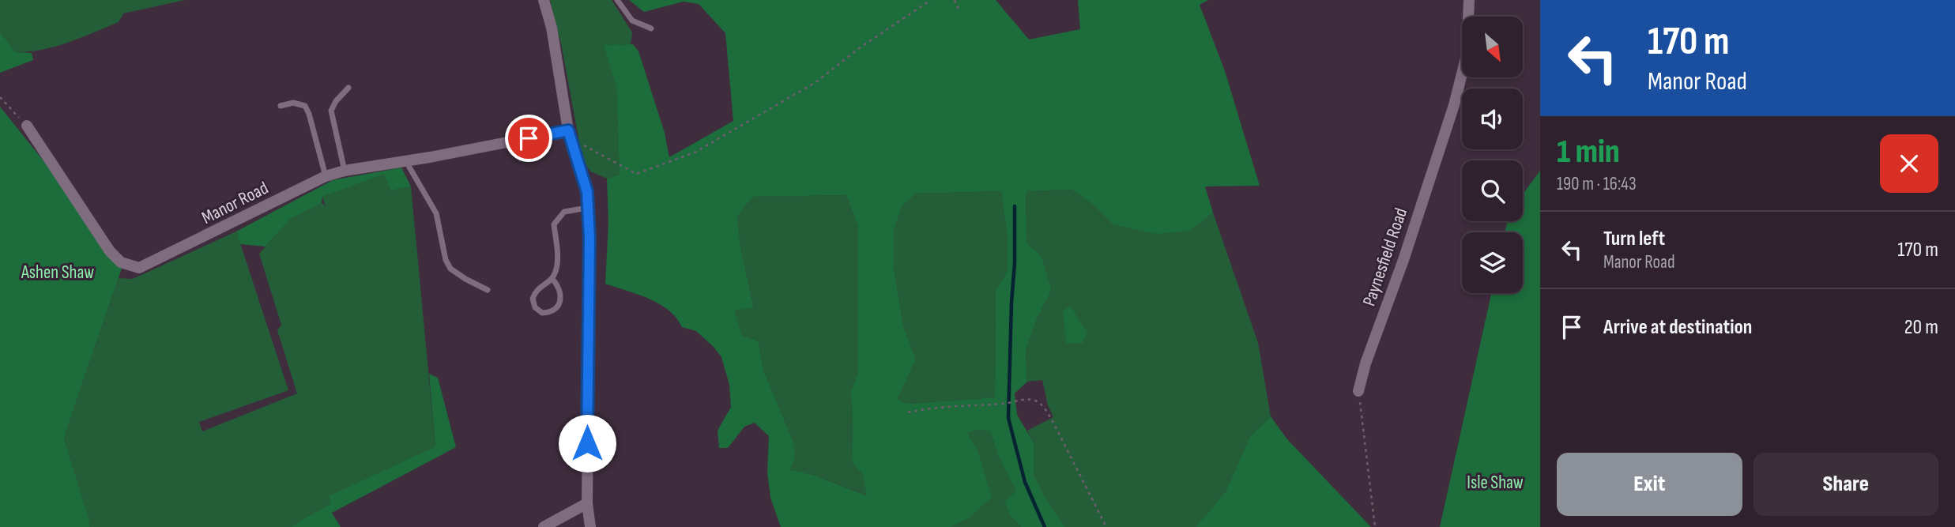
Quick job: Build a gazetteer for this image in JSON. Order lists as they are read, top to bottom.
{
  "streets": {
    "street": ["Manor Road", "Paynesfield Road"]
  },
  "parks": ["Ashen Shaw", "Isle Shaw"],
  "north": "bottom right",
  "page": {
    "turn": ["170 m", "Manor Road"],
    "heading": ["1 min", "190 m · 16:43"],
    "list": [
      {
        "name": "Turn left",
        "note": "Manor Road",
        "value": "170 m"
      },
      {
        "name": "Arrive at destination",
        "value": "20 m"
      }
    ],
    "buttons": ["Exit", "Share"]
  }
}
